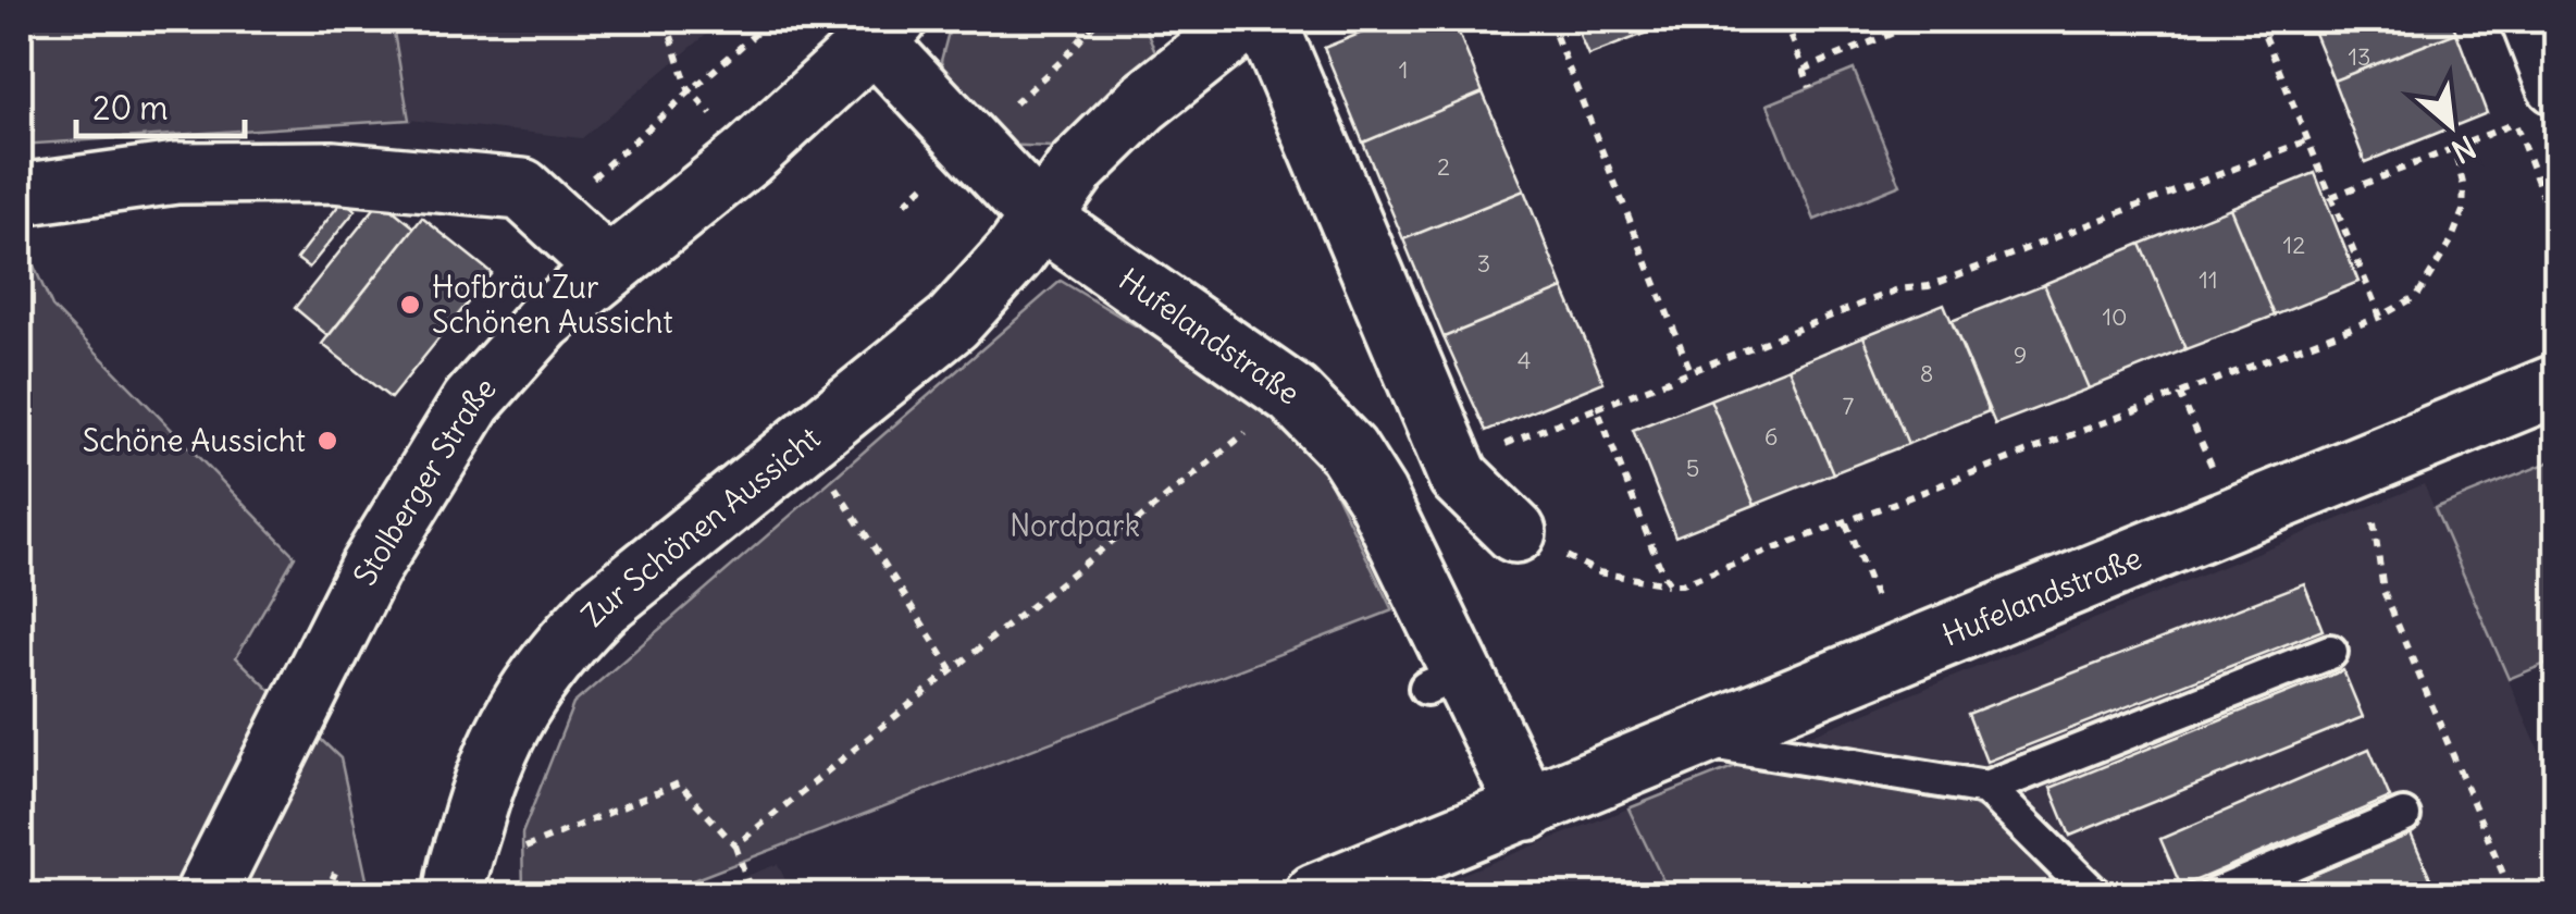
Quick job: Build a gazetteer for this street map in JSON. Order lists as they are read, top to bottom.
{
  "streets": {
    "street": ["Hufelandstraße", "Stolberger Straße", "Zur Schönen Aussicht"]
  },
  "crossings": [
    ["Hufelandstraße", "Stolberger Straße"],
    ["Hufelandstraße", "Zur Schönen Aussicht"]
  ],
  "parks": ["Nordpark"],
  "places": ["Hofbräu Zur Schönen Aussicht", "Schöne Aussicht"],
  "house_numbers": [
    "13",
    "1",
    "2",
    "12",
    "3",
    "11",
    "10",
    "9",
    "4",
    "8",
    "7",
    "6",
    "5"
  ],
  "scale_bar": "20 m",
  "north": "bottom right"
}
